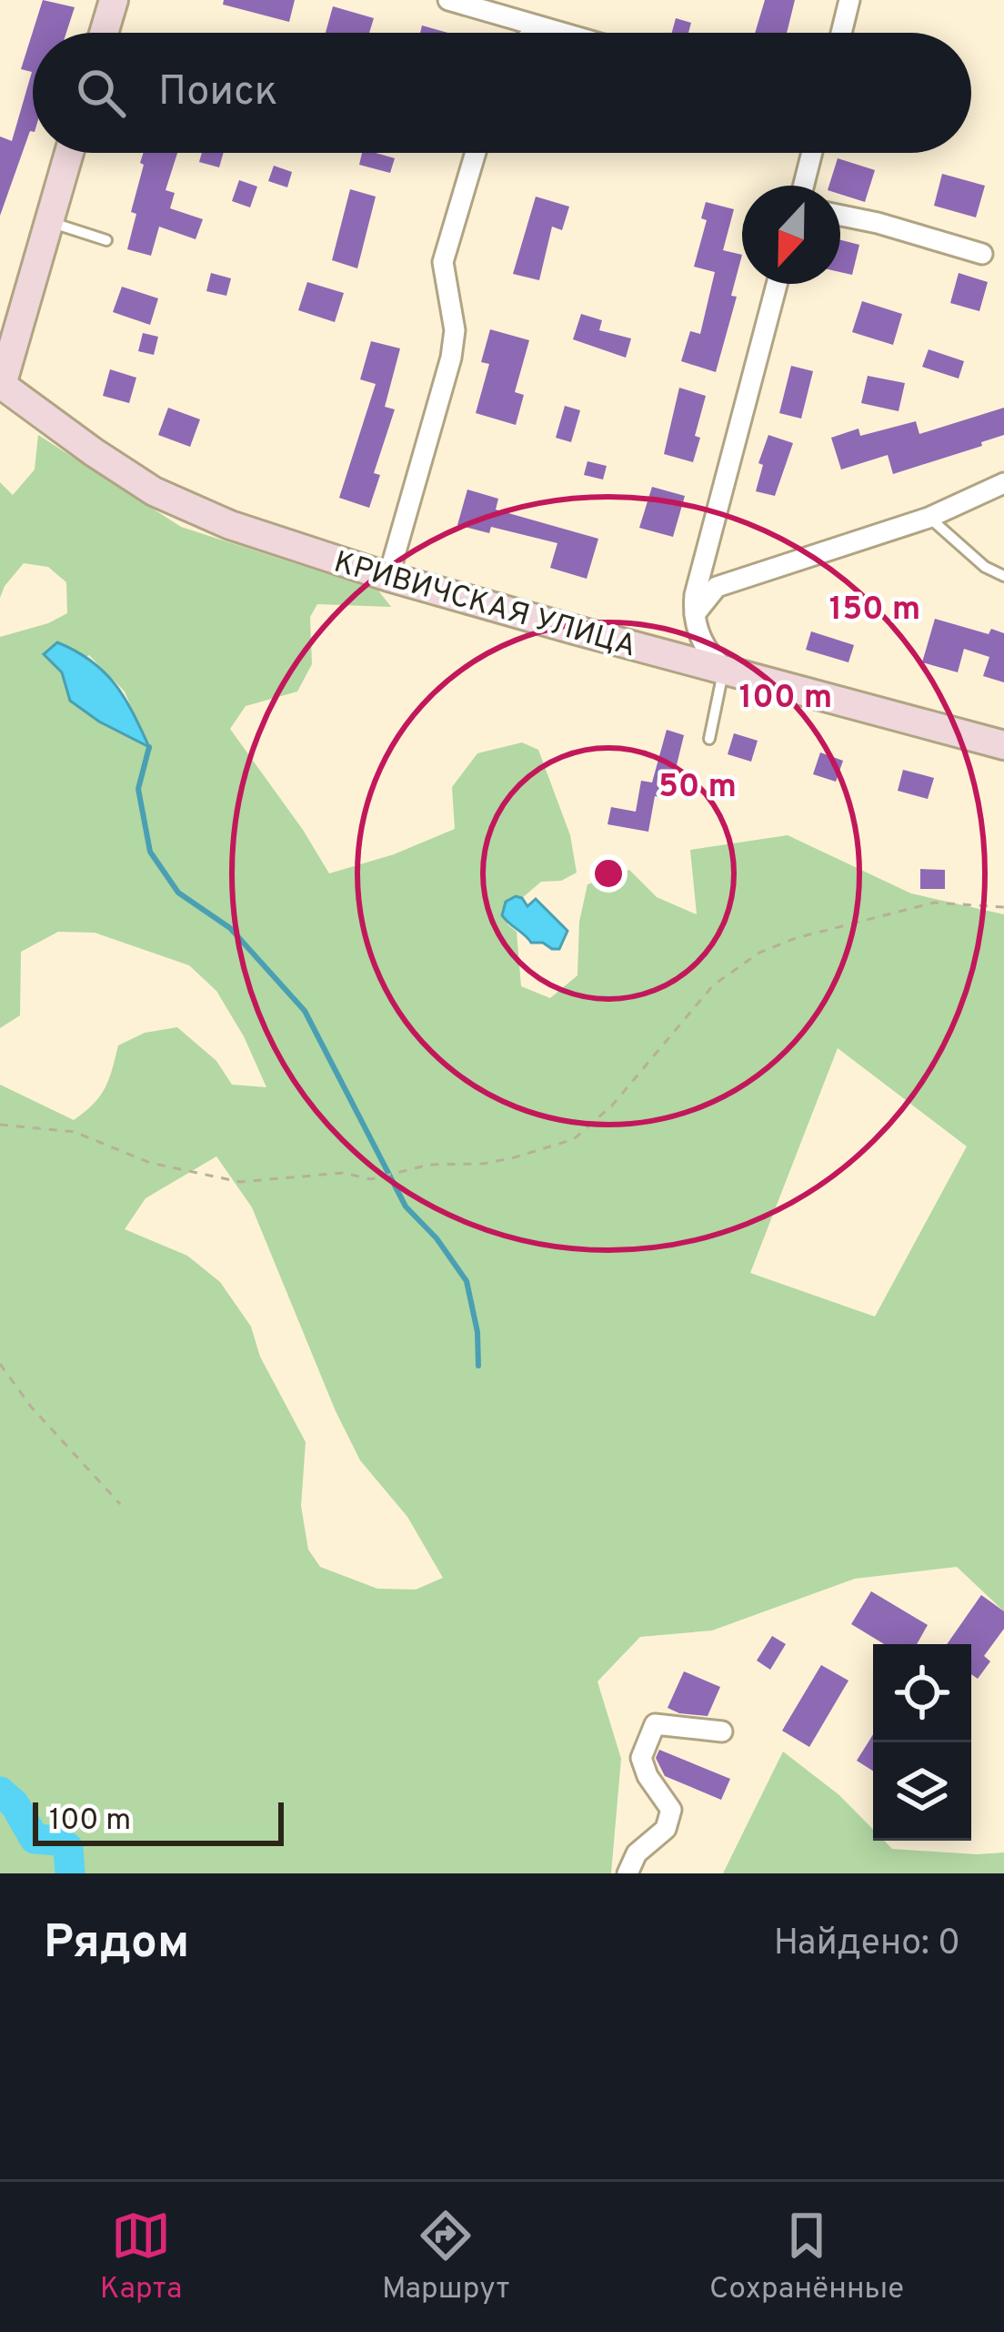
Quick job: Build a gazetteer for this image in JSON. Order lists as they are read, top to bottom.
{
  "streets": {
    "street": ["КРИВИЧСКАЯ УЛИЦА"]
  },
  "scale_bar": "100 m",
  "north": "bottom",
  "page": {
    "search": "Поиск",
    "scale": "100 m",
    "heading": ["Рядом", "Найдено: 0"],
    "nav": ["Карта", "Маршрут", "Сохранённые"]
  },
  "rings": ["150 m", "100 m", "50 m"]
}
